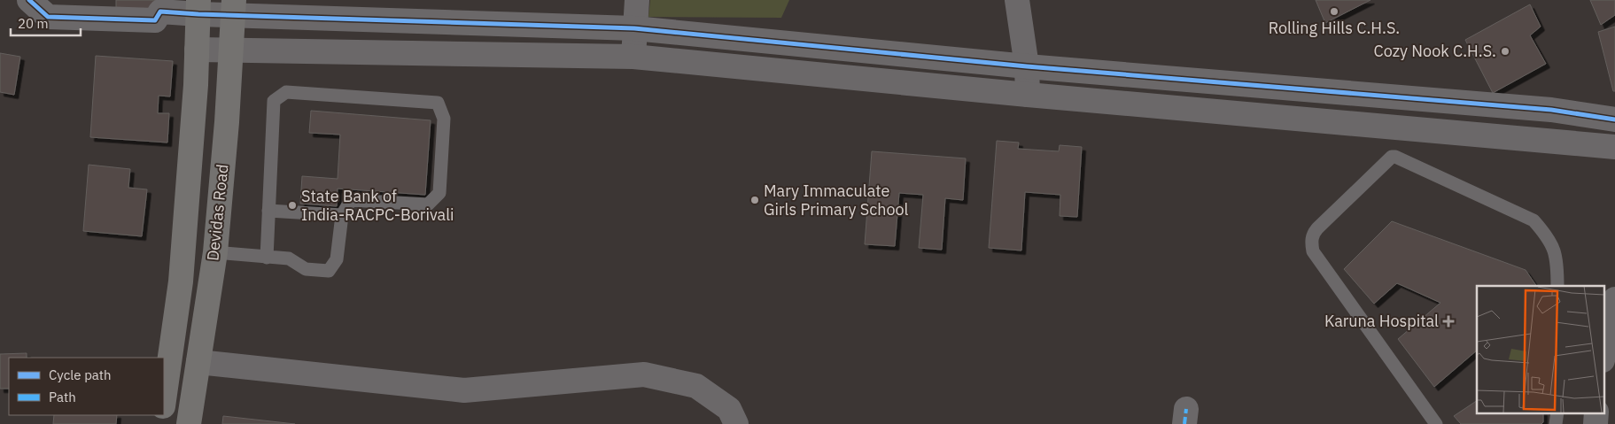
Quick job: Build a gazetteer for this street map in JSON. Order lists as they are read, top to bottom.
{
  "streets": {
    "main road": ["Devidas Road"]
  },
  "places": {
    "other": [
      "Rolling Hills C.H.S.",
      "Cozy Nook C.H.S.",
      "Mary Immaculate Girls Primary School",
      "State Bank of India-RACPC-Borivali"
    ],
    "health": ["Karuna Hospital"]
  },
  "legend": ["Cycle path", "Path"],
  "scale_bar": "20 m"
}
